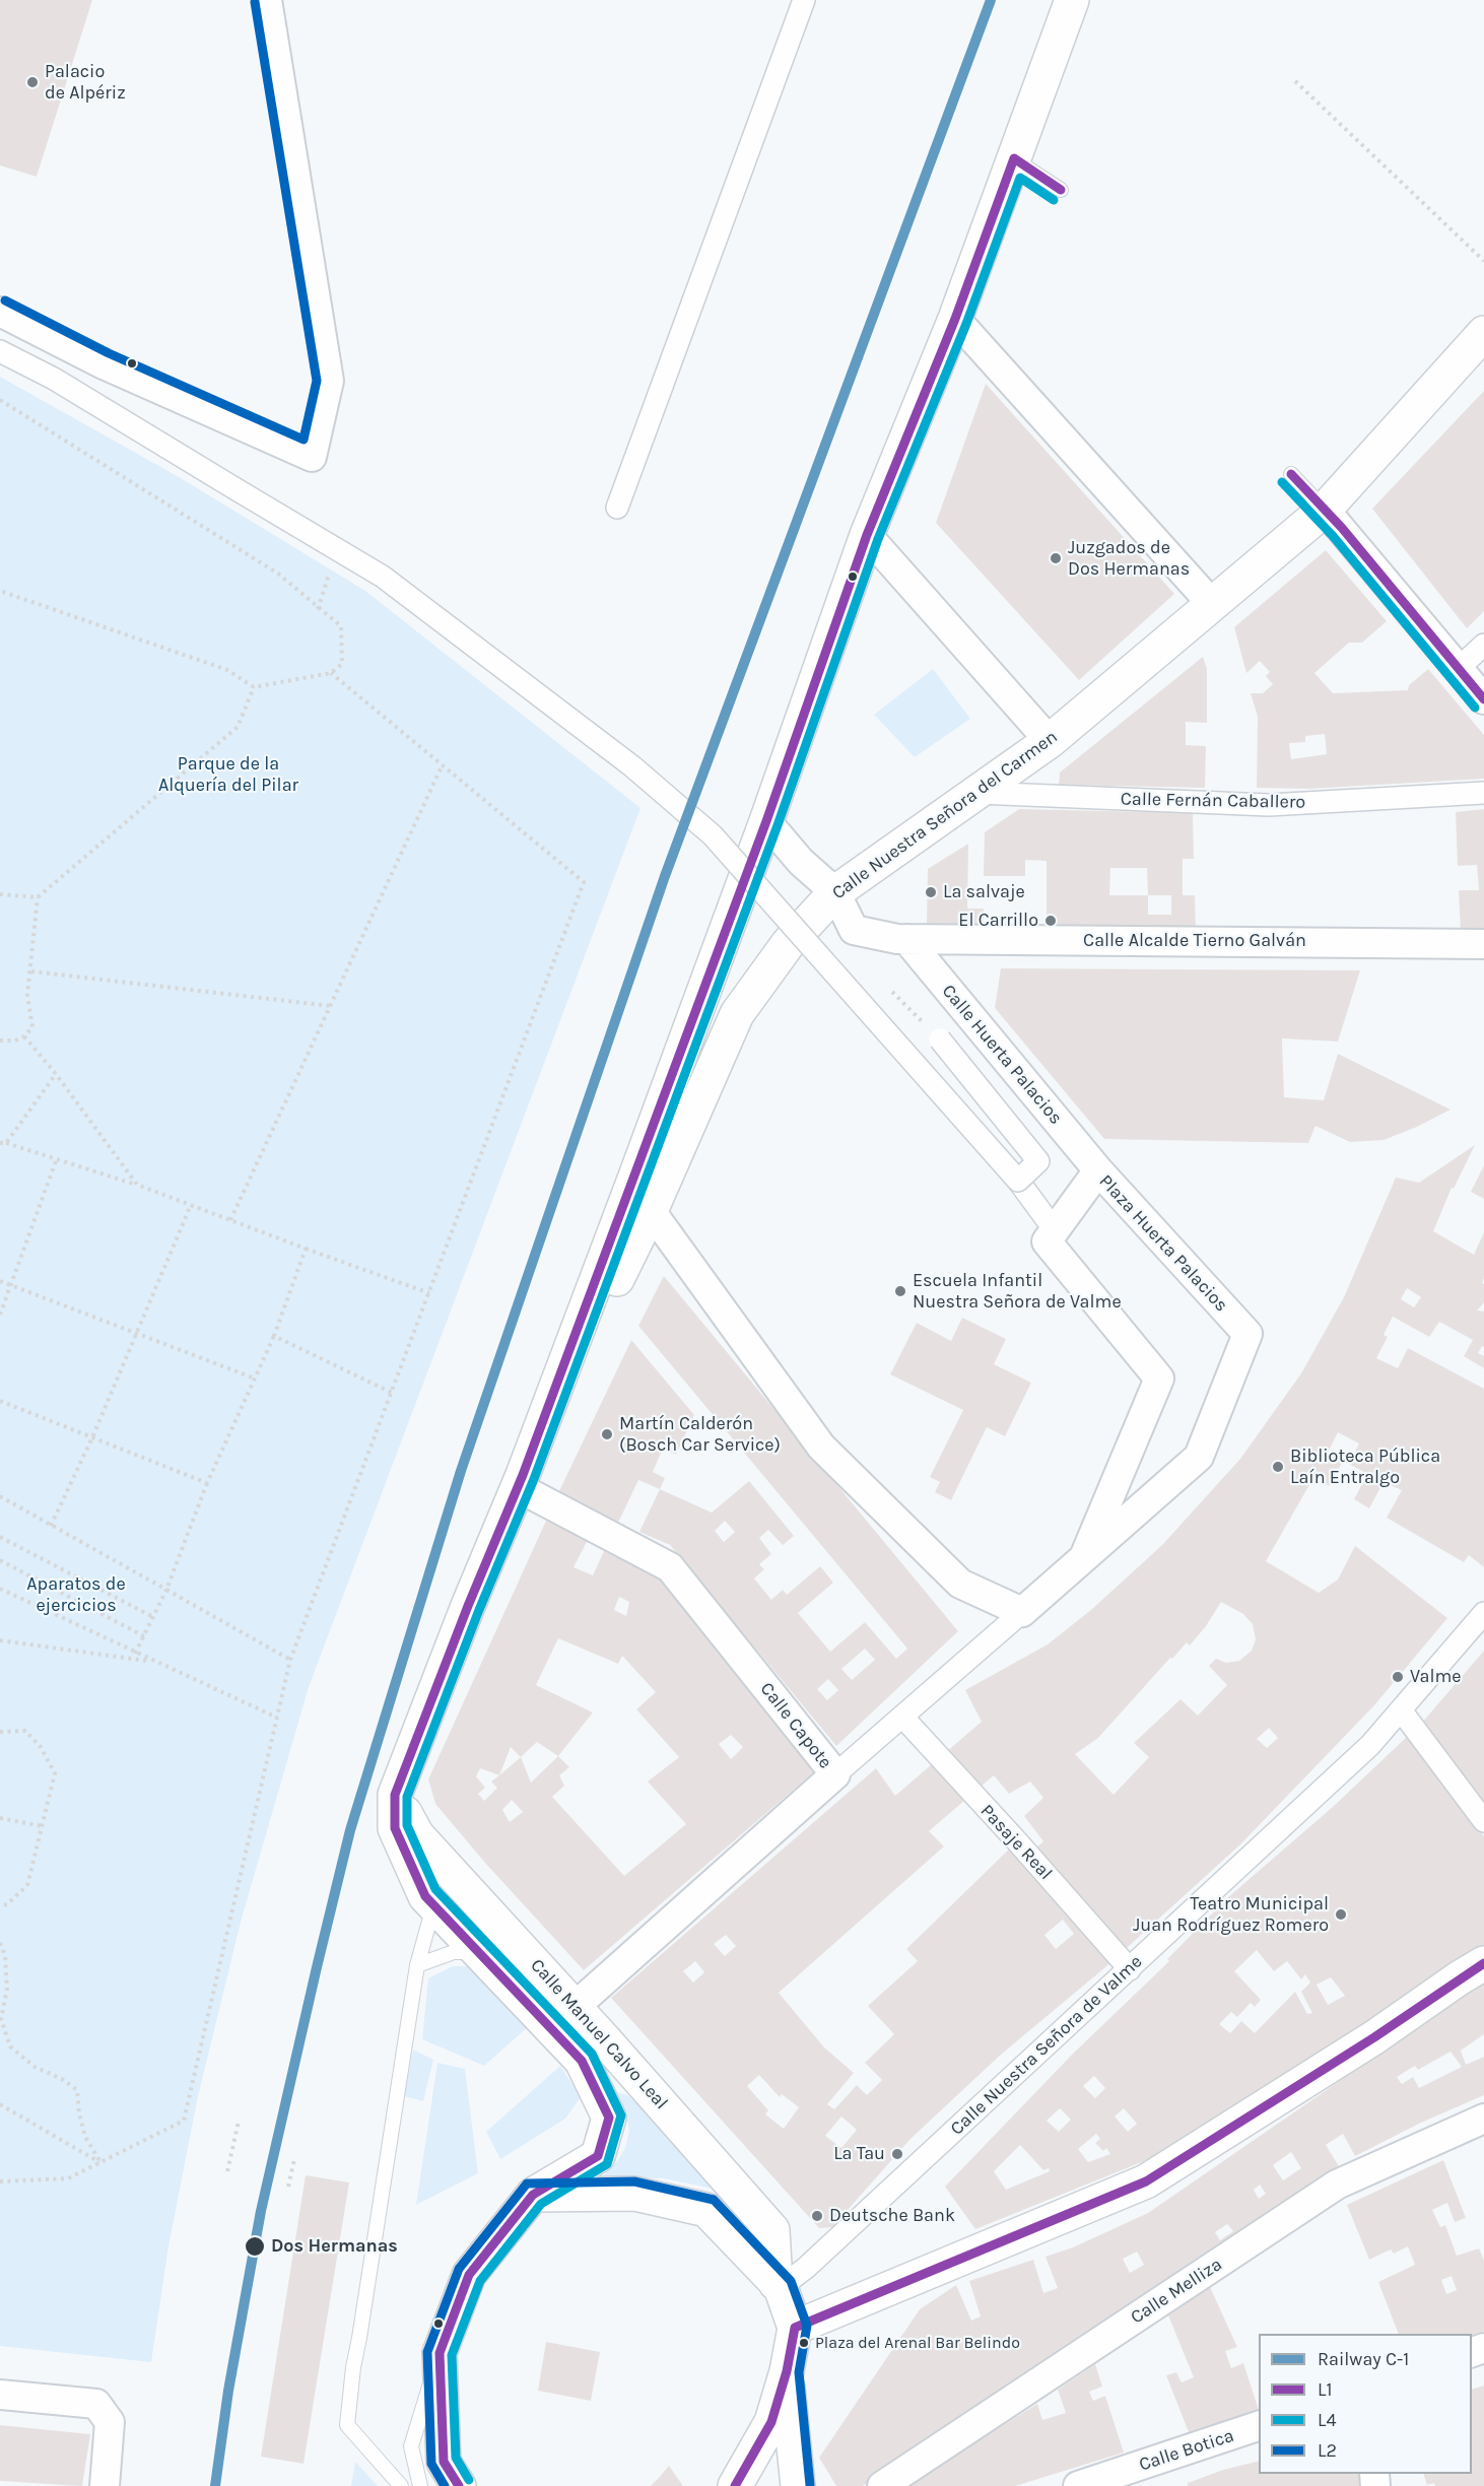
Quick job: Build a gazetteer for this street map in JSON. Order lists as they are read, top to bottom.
{
  "streets": {
    "street": [
      "Calle Fernán Caballero",
      "Calle Nuestra Señora del Carmen",
      "Calle Alcalde Tierno Galván",
      "Calle Huerta Palacios",
      "Plaza Huerta Palacios",
      "Calle Capote",
      "Pasaje Real",
      "Calle Manuel Calvo Leal",
      "Calle Nuestra Señora de Valme",
      "Calle Melliza",
      "Calle Botica"
    ]
  },
  "crossings": [
    ["Calle Fernán Caballero", "Calle Nuestra Señora del Carmen"],
    ["Calle Nuestra Señora del Carmen", "Calle Alcalde Tierno Galván"],
    ["Calle Nuestra Señora del Carmen", "Calle Capote"],
    ["Calle Nuestra Señora del Carmen", "Calle Manuel Calvo Leal"],
    ["Calle Alcalde Tierno Galván", "Calle Huerta Palacios"],
    ["Calle Huerta Palacios", "Plaza Huerta Palacios"],
    ["Calle Capote", "Calle Manuel Calvo Leal"],
    ["Pasaje Real", "Calle Nuestra Señora de Valme"],
    ["Calle Manuel Calvo Leal", "Calle Nuestra Señora de Valme"]
  ],
  "parks": ["Parque de la Alquería del Pilar", "Aparatos de ejercicios"],
  "places": [
    "Palacio de Alpériz",
    "Juzgados de Dos Hermanas",
    "La salvaje",
    "El Carrillo",
    "Escuela Infantil Nuestra Señora de Valme",
    "Martín Calderón (Bosch Car Service)",
    "Biblioteca Pública Laín Entralgo",
    "Valme",
    "Teatro Municipal Juan Rodríguez Romero",
    "La Tau",
    "Deutsche Bank",
    "Dos Hermanas",
    "Plaza del Arenal Bar Belindo"
  ],
  "lines": [
    "rail line C-1",
    "transit line L2",
    "transit line L1",
    "transit line L4"
  ],
  "legend": [
    "Railway C-1",
    "L1",
    "L4",
    "L2"
  ]
}
